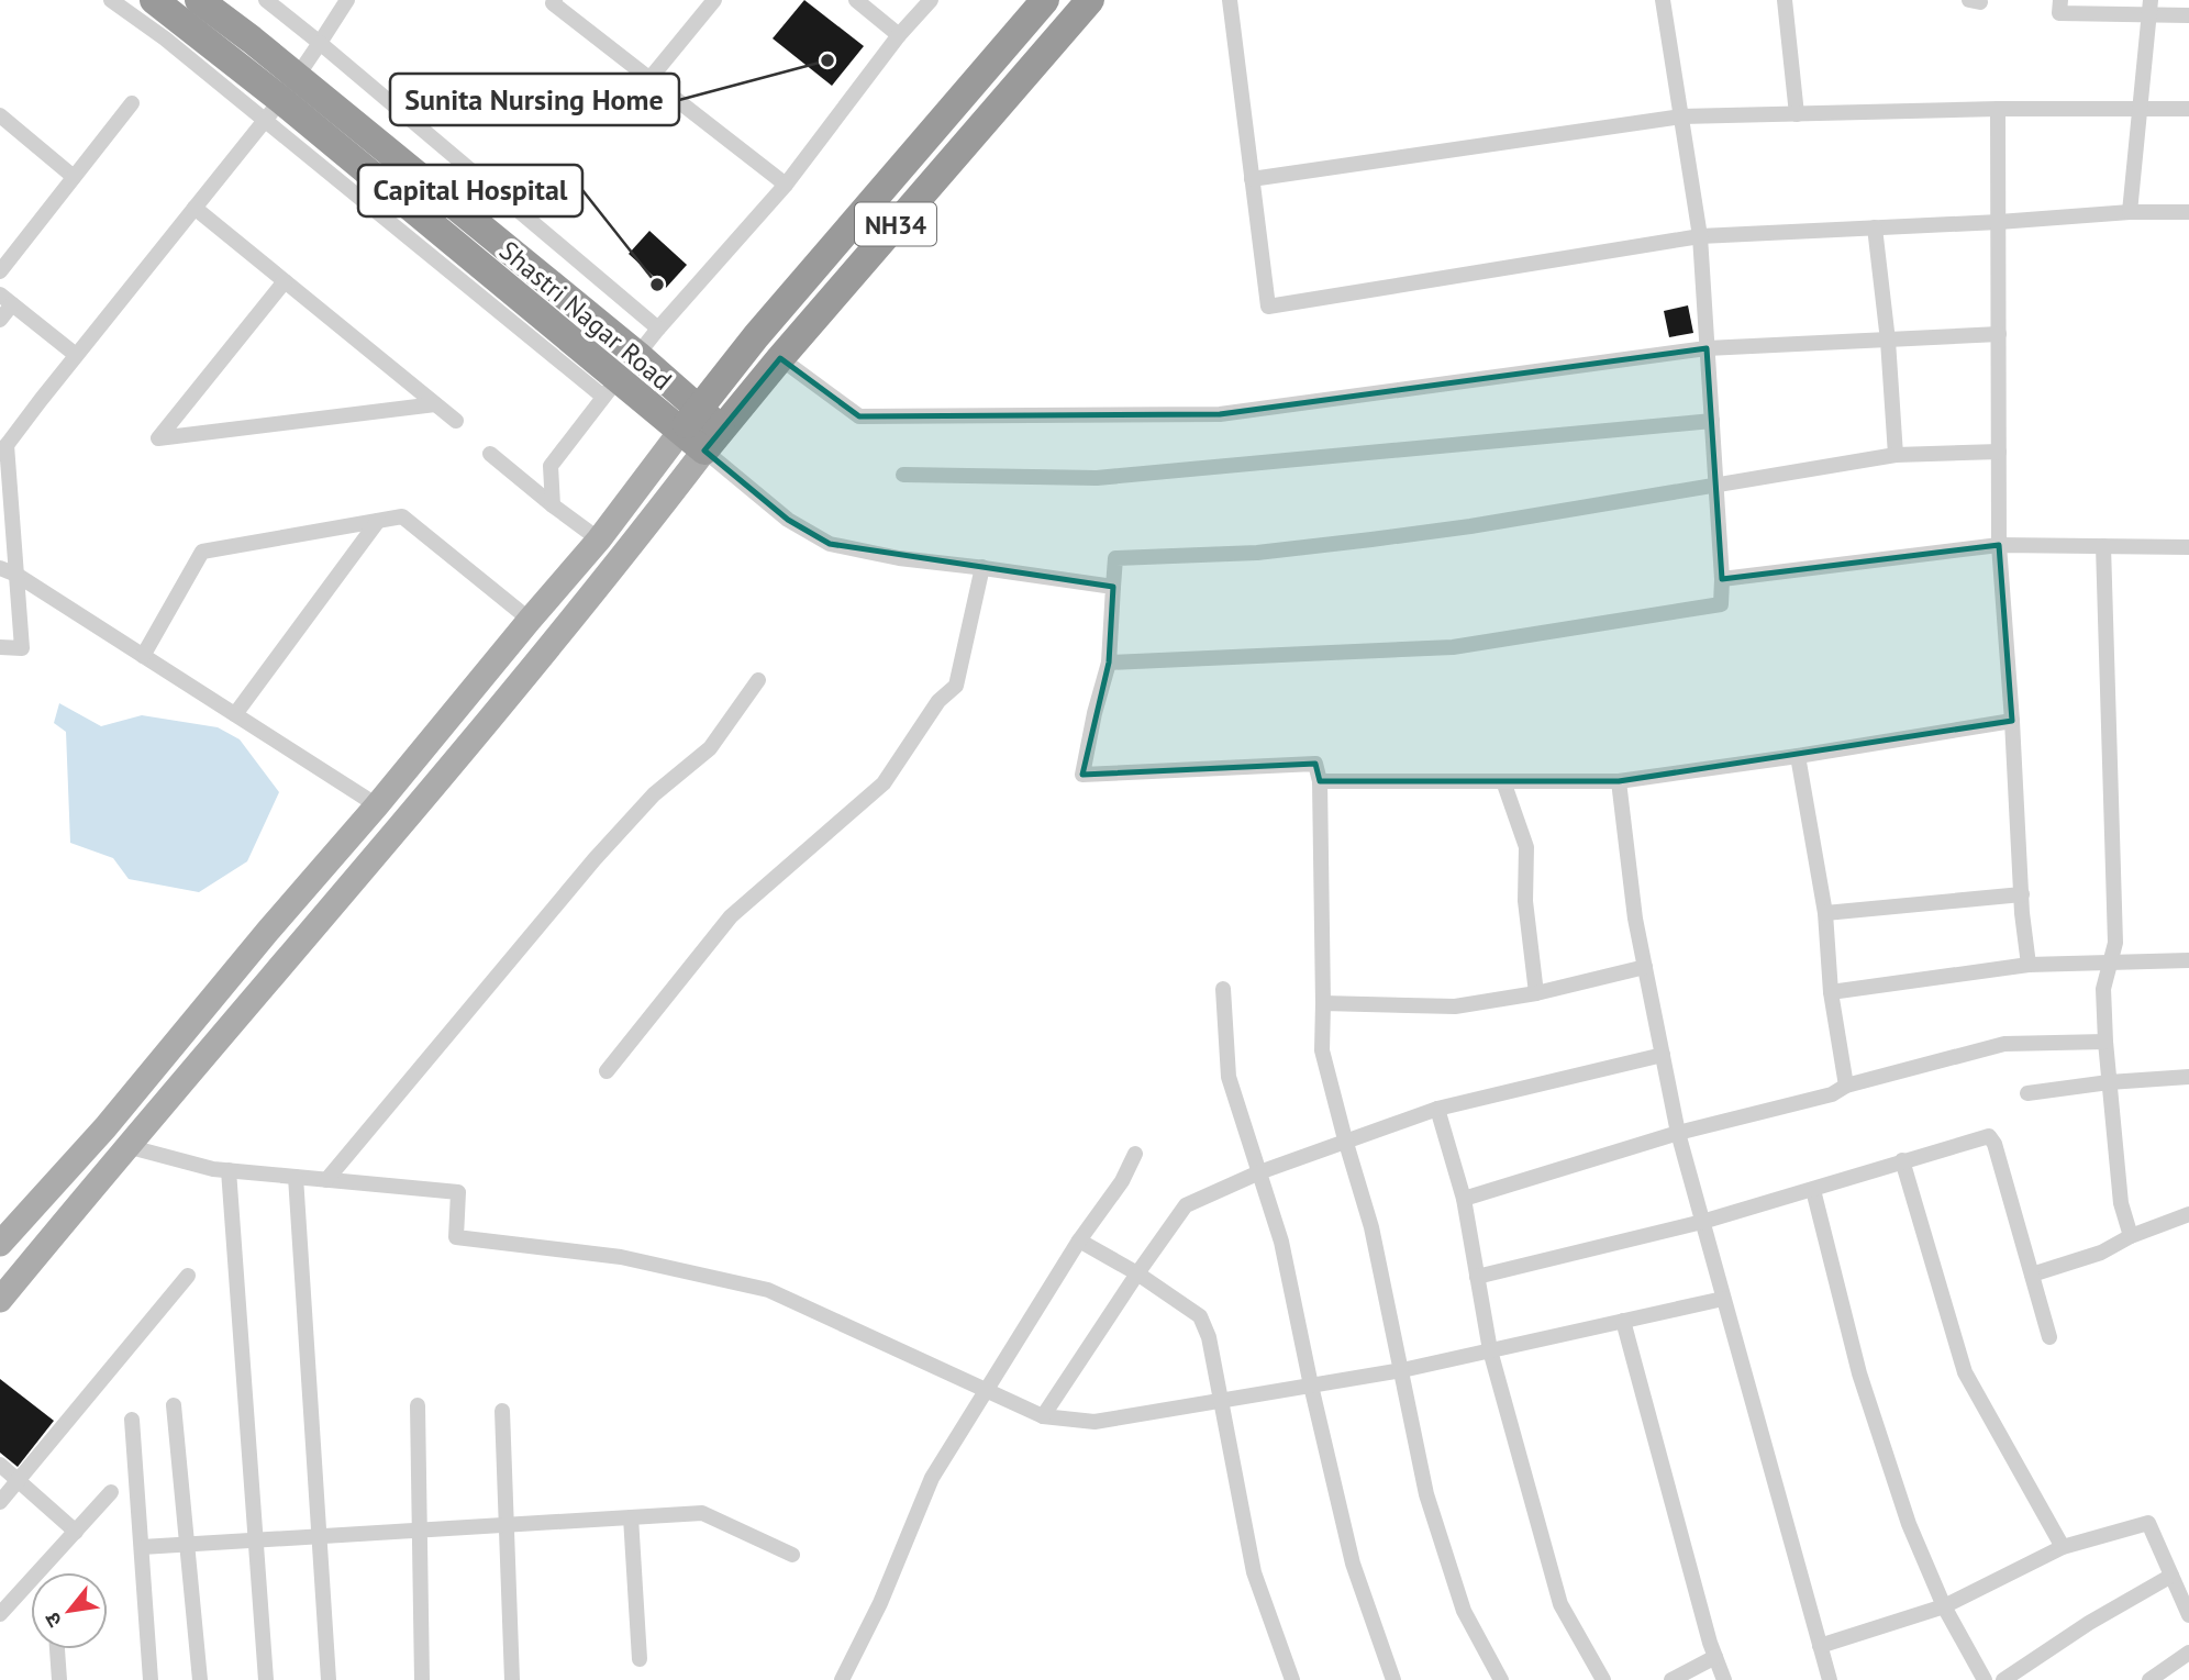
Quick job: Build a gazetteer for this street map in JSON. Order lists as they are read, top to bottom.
{
  "streets": {
    "highway": ["NH34", "Shastri Nagar Road"]
  },
  "crossings": [
    ["NH34", "Shastri Nagar Road"]
  ],
  "places": ["Sunita Nursing Home", "Capital Hospital"],
  "north": "bottom left"
}
